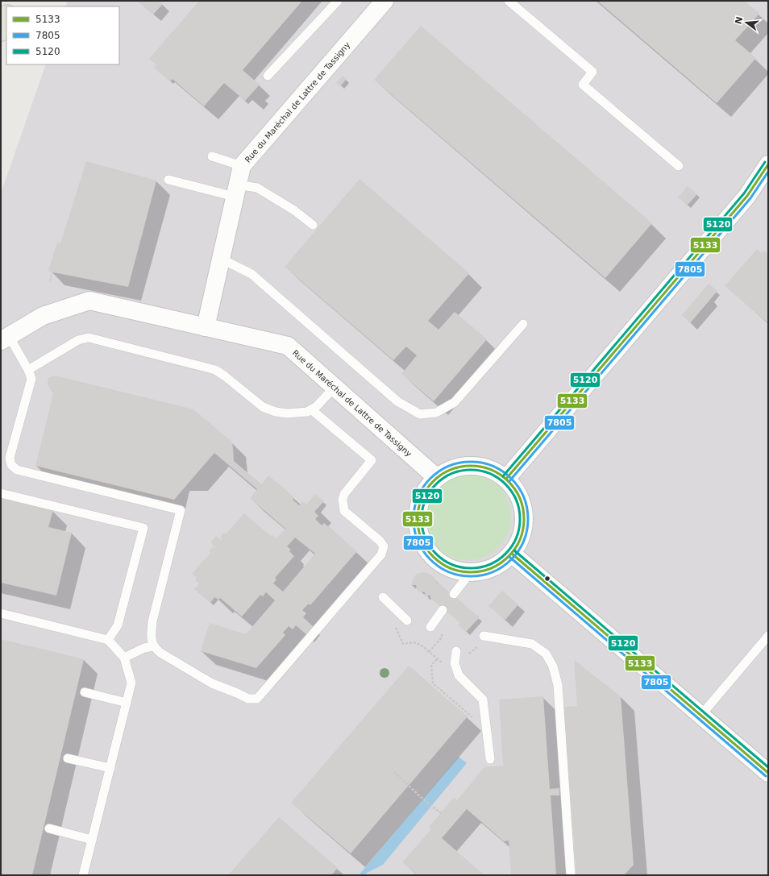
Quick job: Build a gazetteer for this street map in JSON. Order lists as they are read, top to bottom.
{
  "streets": {
    "street": ["Rue du Maréchal de Lattre de Tassigny"]
  },
  "lines": ["transit line 5120", "transit line 5133", "transit line 7805"],
  "legend": ["5133", "7805", "5120"],
  "north": "left"
}
